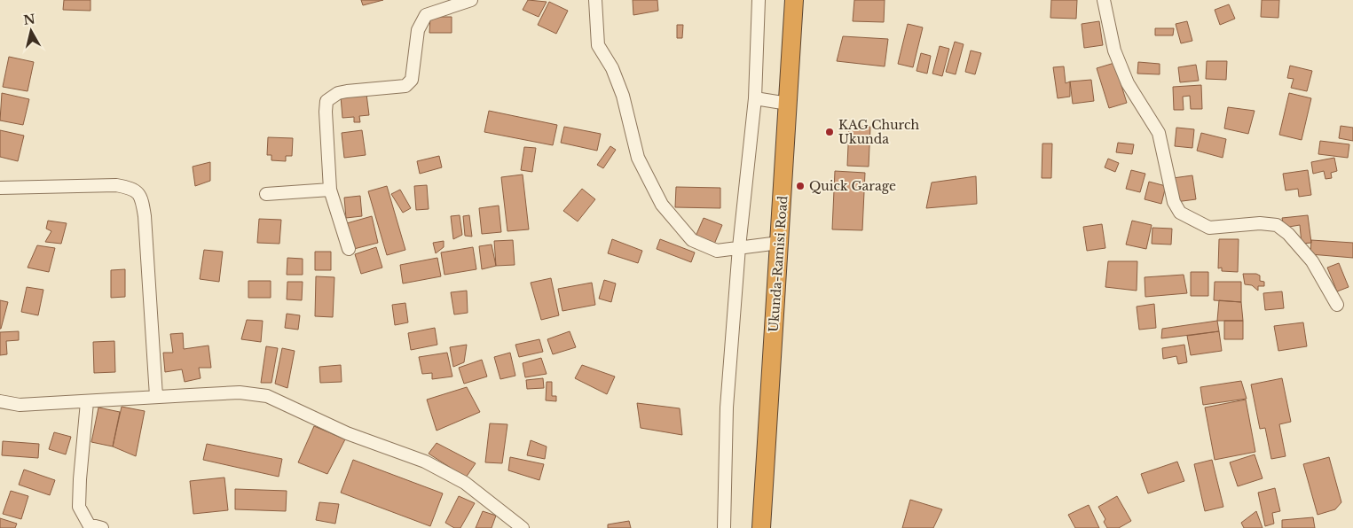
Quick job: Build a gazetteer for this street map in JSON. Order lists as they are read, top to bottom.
{
  "streets": {
    "highway": ["Ukunda-Ramisi Road"]
  },
  "places": ["KAG Church Ukunda", "Quick Garage"],
  "north": "top"
}
